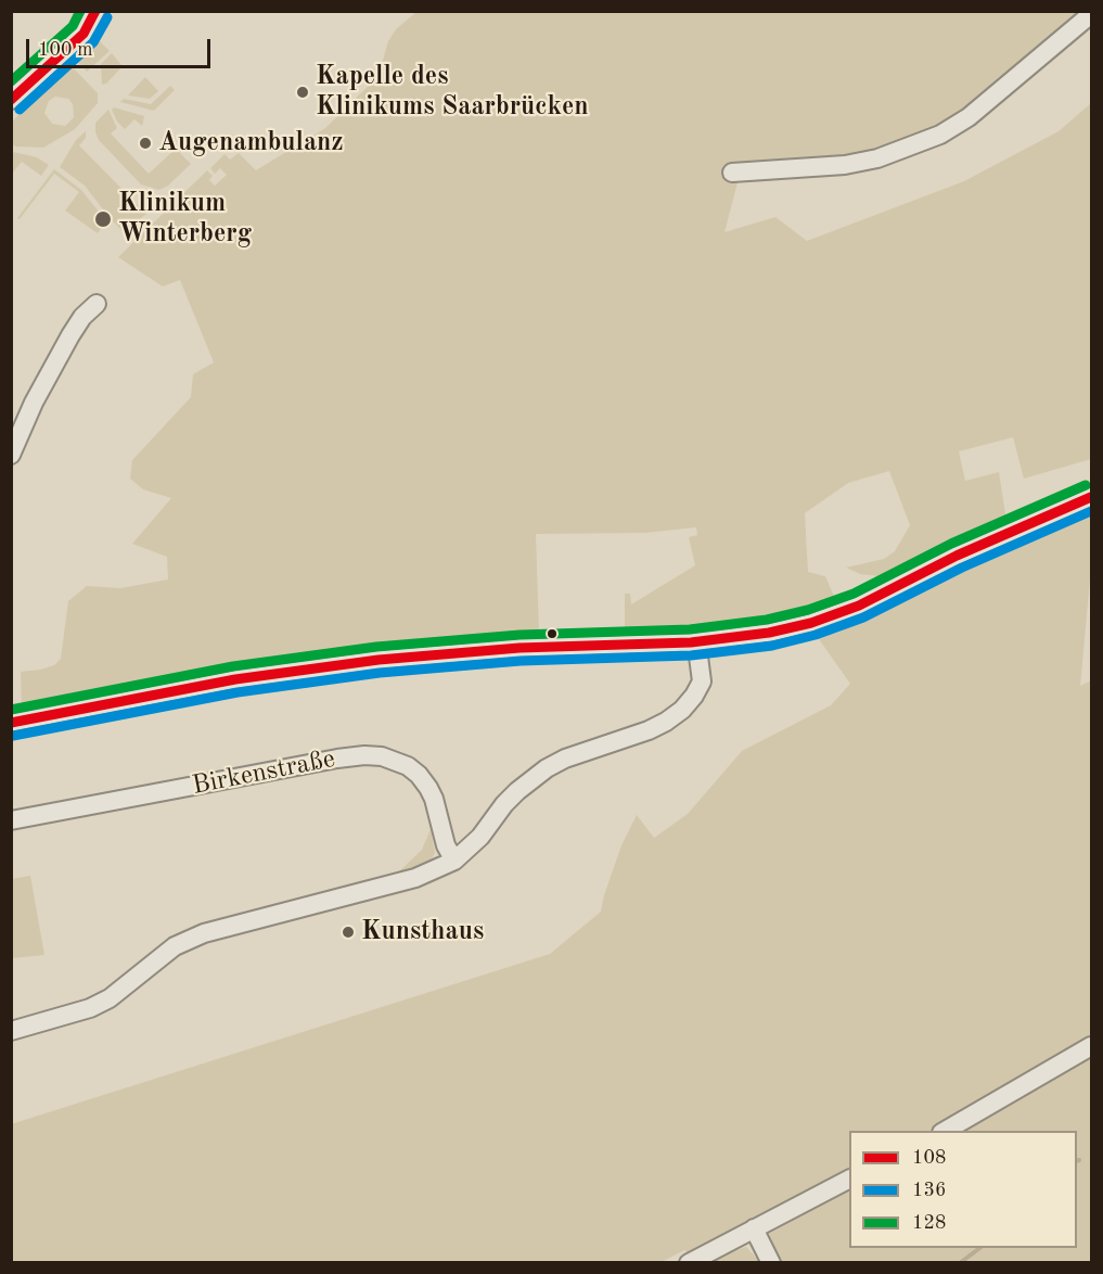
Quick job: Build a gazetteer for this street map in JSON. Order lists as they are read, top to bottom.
{
  "streets": {
    "street": ["Birkenstraße"]
  },
  "places": [
    "Kapelle des Klinikums Saarbrücken",
    "Augenambulanz",
    "Klinikum Winterberg",
    "Kunsthaus"
  ],
  "lines": ["transit line 108", "transit line 128", "transit line 136"],
  "legend": ["108", "136", "128"],
  "scale_bar": "100 m"
}
